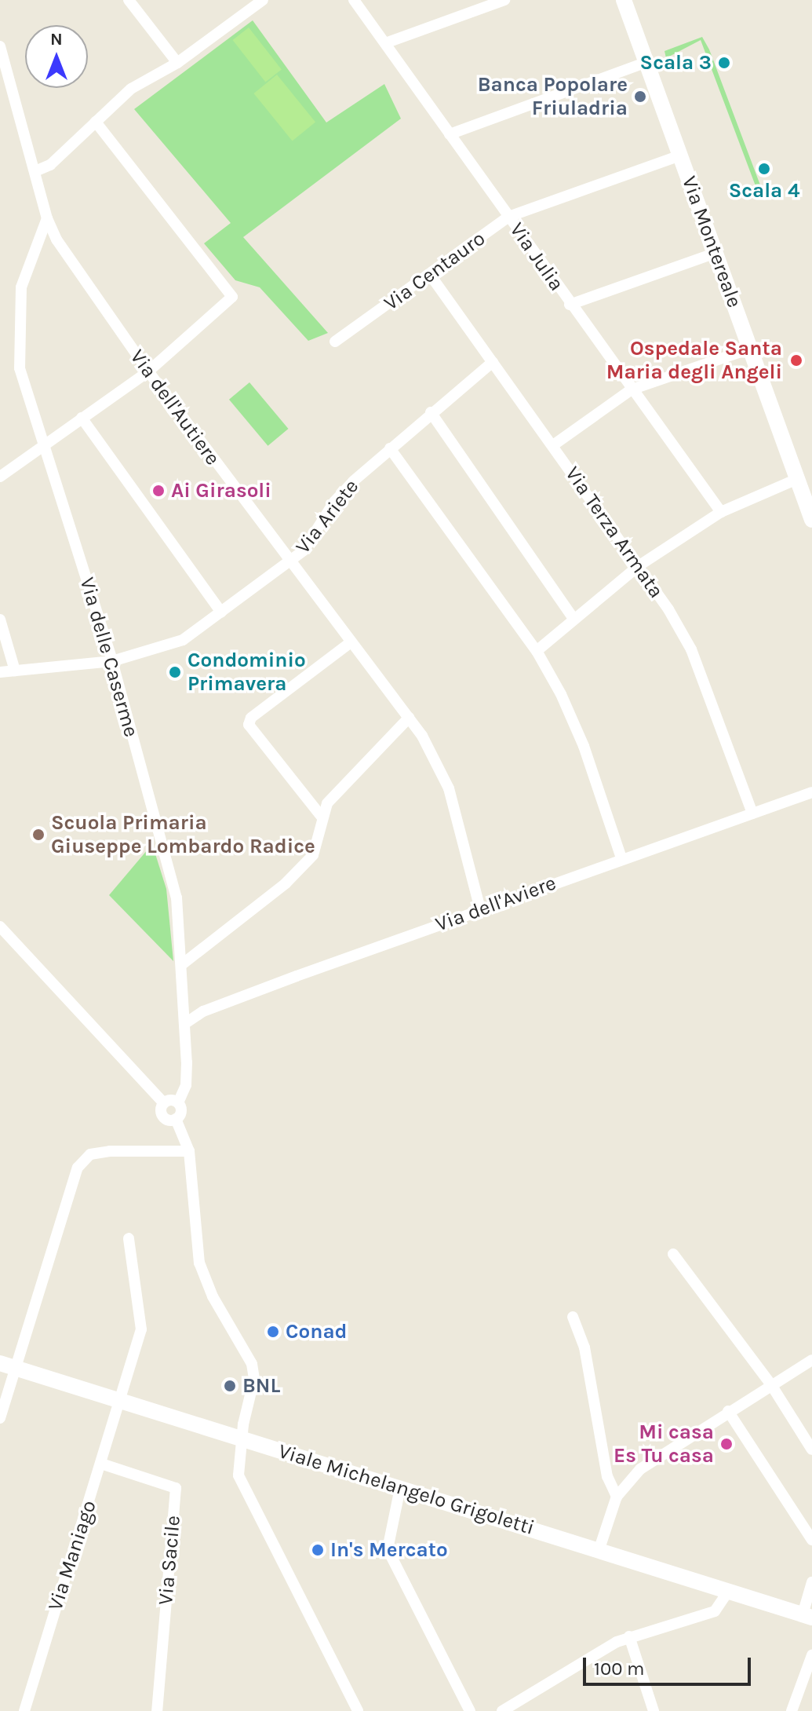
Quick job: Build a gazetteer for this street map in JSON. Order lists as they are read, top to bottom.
{
  "streets": {
    "main road": ["Via Montereale", "Viale Michelangelo Grigoletti"],
    "street": [
      "Via Julia",
      "Via Centauro",
      "Via dell'Autiere",
      "Via Ariete",
      "Via Terza Armata",
      "Via delle Caserme",
      "Via dell'Aviere",
      "Via Maniago",
      "Via Sacile"
    ]
  },
  "crossings": [
    ["Via Montereale", "Via Centauro"],
    ["Via Julia", "Via Centauro"],
    ["Via Centauro", "Via Terza Armata"],
    ["Via dell'Autiere", "Via Ariete"],
    ["Via dell'Autiere", "Via delle Caserme"],
    ["Via dell'Autiere", "Via dell'Aviere"],
    ["Via Ariete", "Via Terza Armata"],
    ["Via Ariete", "Via delle Caserme"],
    ["Via Terza Armata", "Via dell'Aviere"],
    ["Via delle Caserme", "Via dell'Aviere"],
    ["Viale Michelangelo Grigoletti", "Via Maniago"],
    ["Via Maniago", "Via Sacile"]
  ],
  "places": [
    "Scala 3",
    "Banca Popolare Friuladria",
    "Scala 4",
    "Ospedale Santa Maria degli Angeli",
    "Ai Girasoli",
    "Condominio Primavera",
    "Scuola Primaria Giuseppe Lombardo Radice",
    "Conad",
    "BNL",
    "Mi casa Es Tu casa",
    "In's Mercato"
  ],
  "scale_bar": "100 m",
  "north": "top"
}
